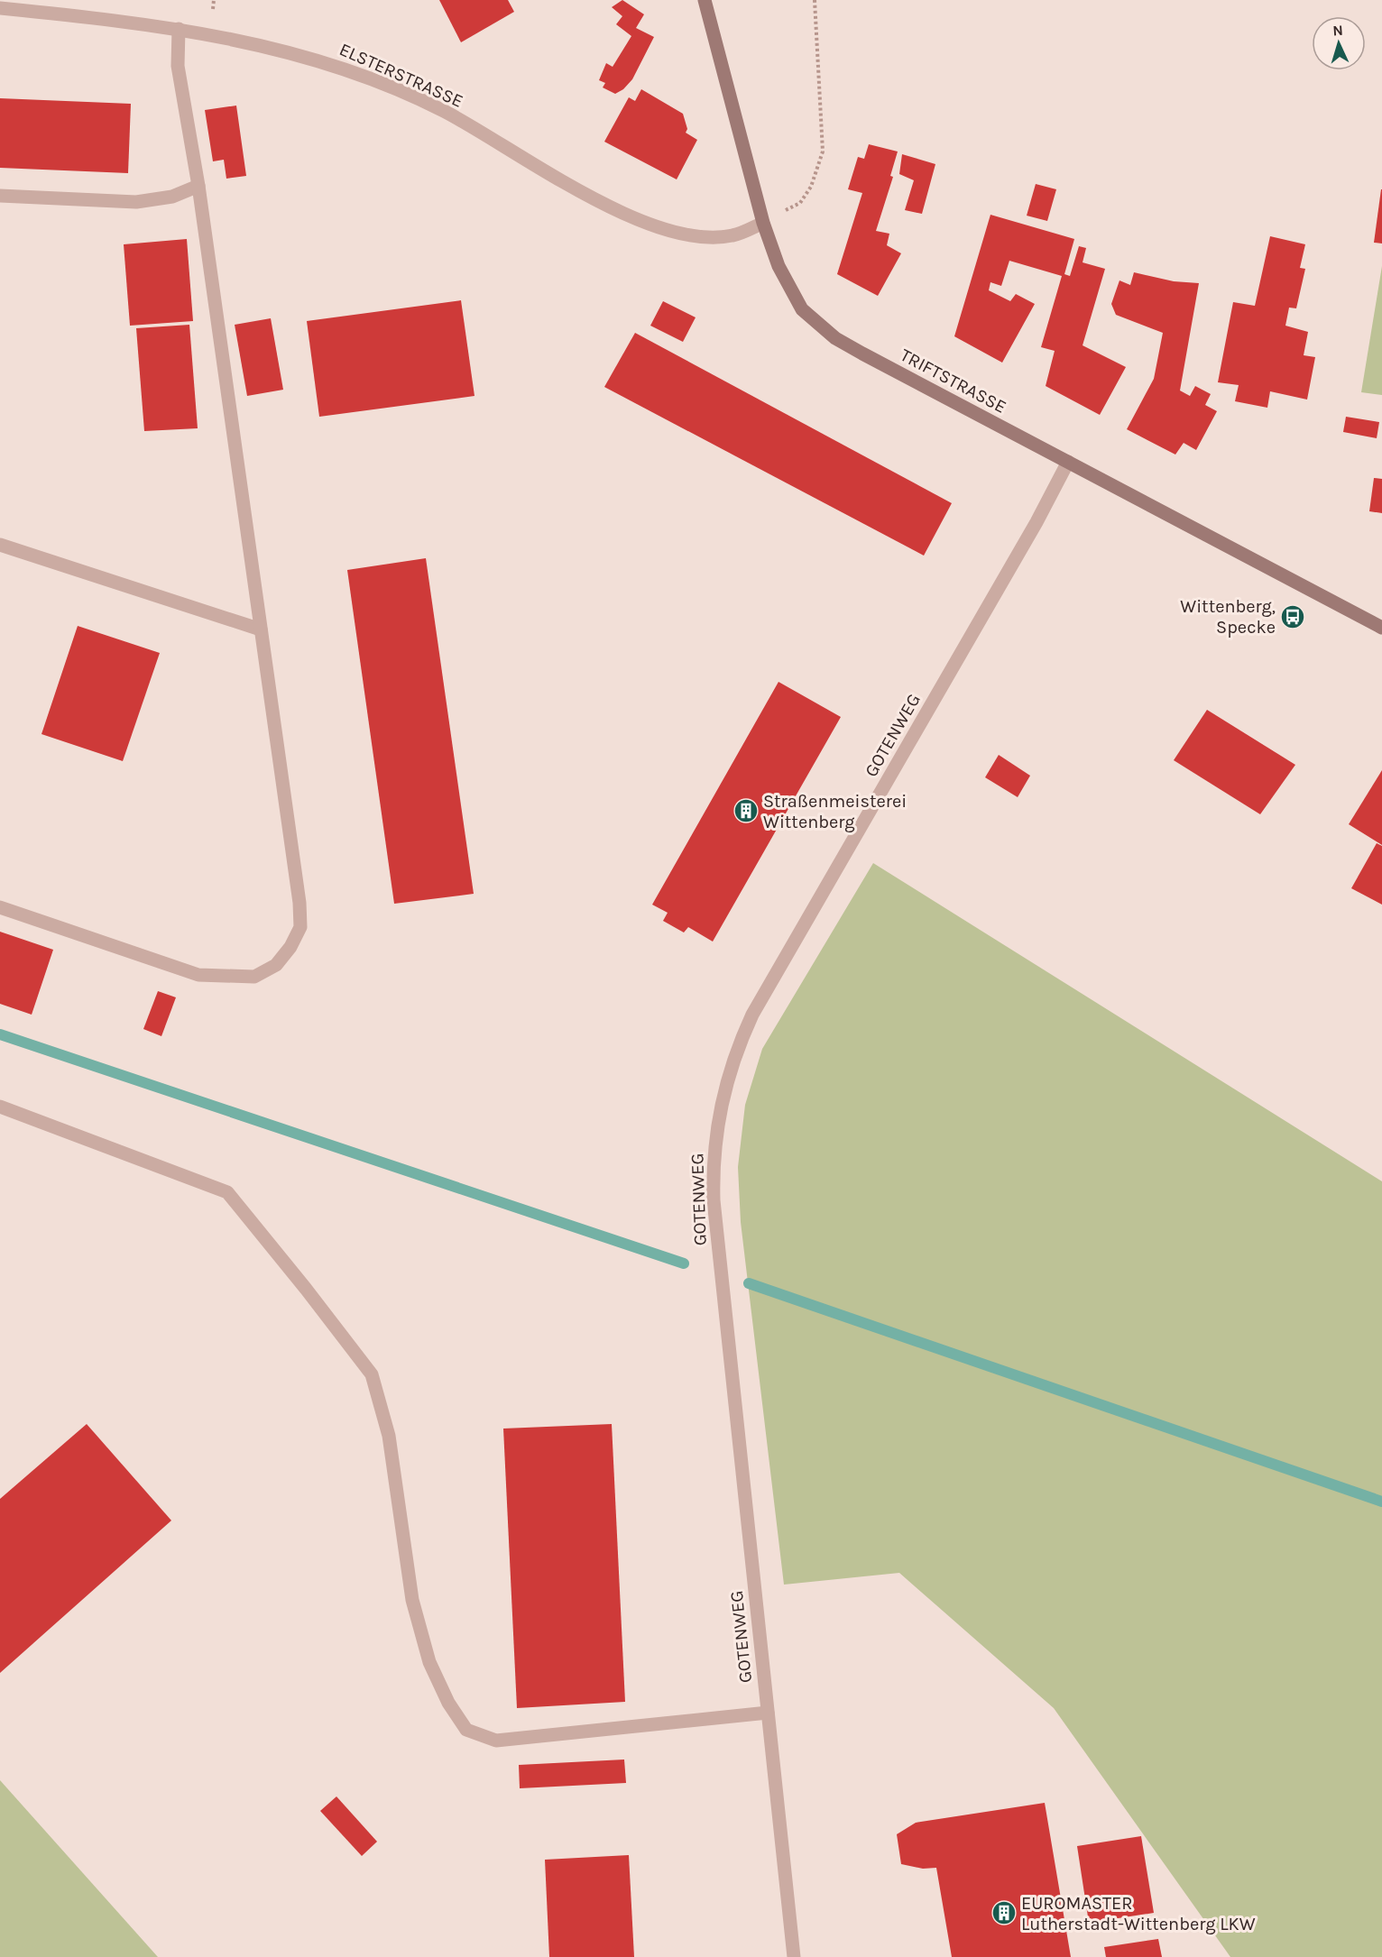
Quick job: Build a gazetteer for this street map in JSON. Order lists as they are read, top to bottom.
{
  "streets": {
    "main road": ["TRIFTSTRASSE"],
    "street": ["ELSTERSTRASSE", "GOTENWEG"]
  },
  "crossings": [
    ["ELSTERSTRASSE", "TRIFTSTRASSE"],
    ["TRIFTSTRASSE", "GOTENWEG"]
  ],
  "places": {
    "bus stop": ["Wittenberg, Specke"],
    "building": ["Straßenmeisterei Wittenberg", "EUROMASTER Lutherstadt-Wittenberg LKW"]
  },
  "north": "top"
}
